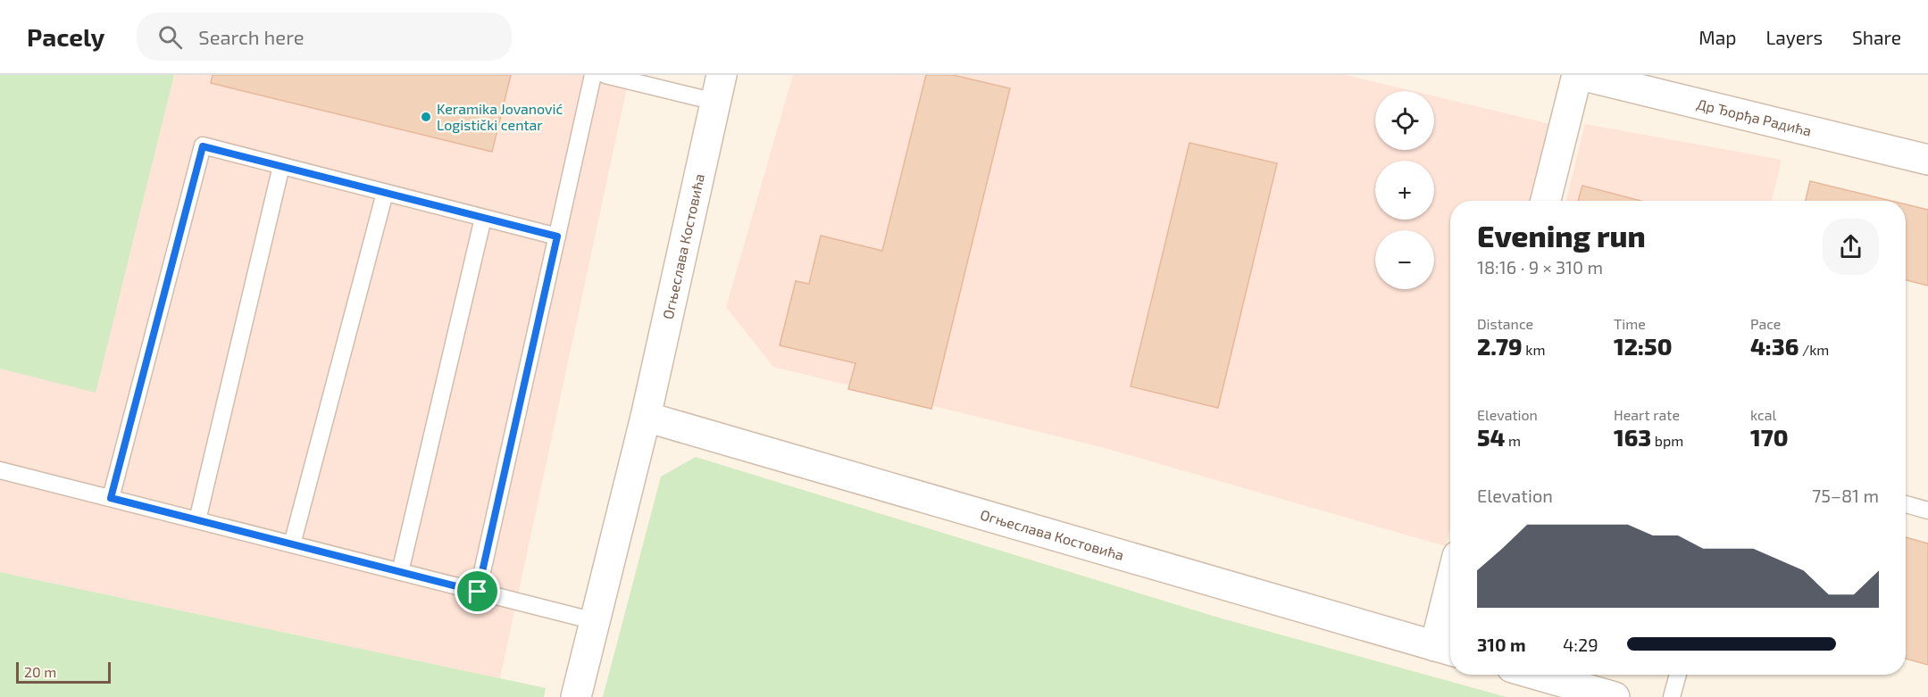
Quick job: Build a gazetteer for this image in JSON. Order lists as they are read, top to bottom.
{
  "streets": {
    "street": ["Др Ђорђа Радића", "Огњеслава Костовића"]
  },
  "places": ["Keramika Jovanović Logistički centar"],
  "scale_bar": "20 m",
  "page": {
    "header": "Pacely",
    "search": "Search here",
    "nav": ["Map", "Layers", "Share"],
    "map_buttons": ["+", "−"],
    "heading": ["Evening run", "18:16 · 9 × 310 m"],
    "stats": [
      ["Distance", "2.79 km"],
      ["Time", "12:50"],
      ["Pace", "4:36 /km"],
      ["Elevation", "54 m"],
      ["Heart rate", "163 bpm"],
      ["kcal", "170"]
    ],
    "chart": ["Elevation", "75–81 m"],
    "list": [
      {
        "name": "310 m",
        "note": "4:29"
      }
    ],
    "scale": "20 m"
  }
}
